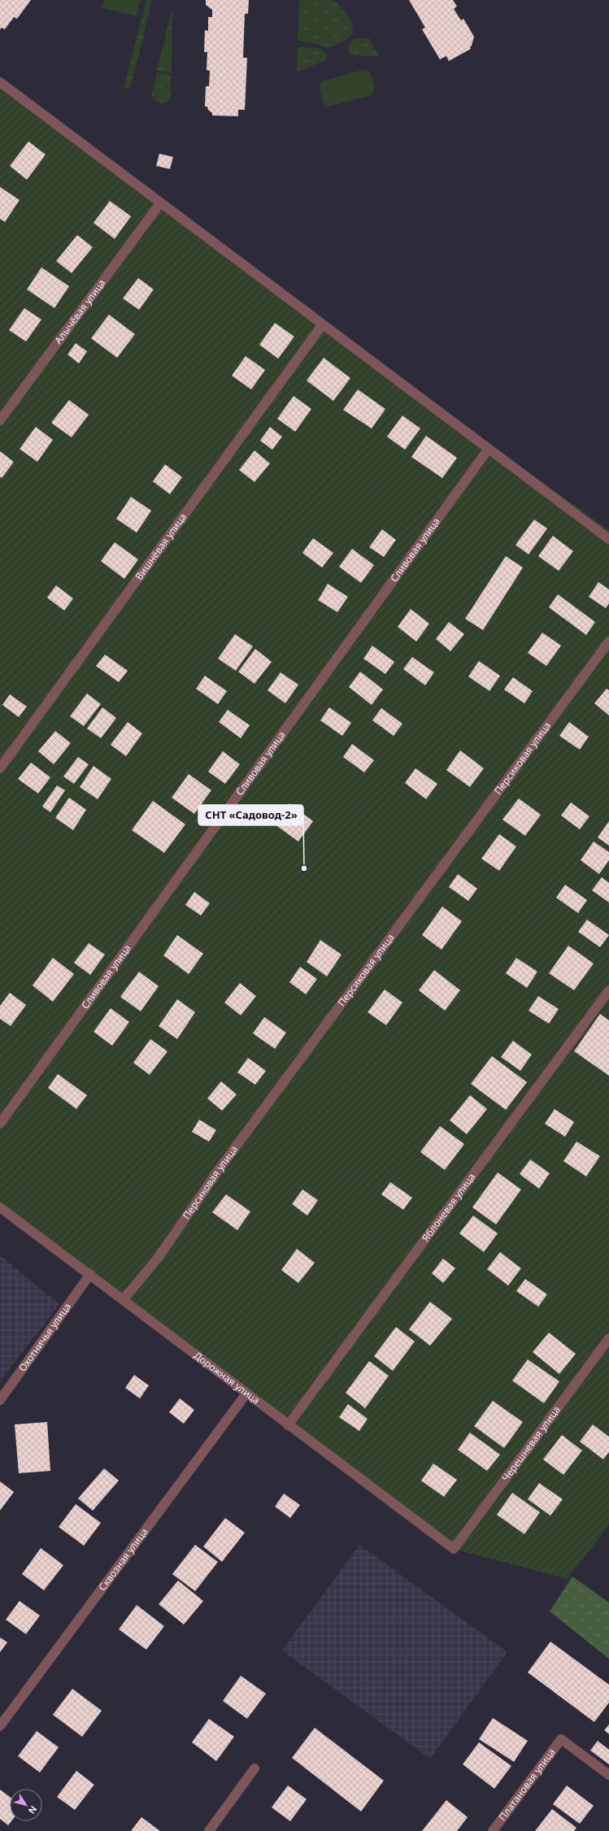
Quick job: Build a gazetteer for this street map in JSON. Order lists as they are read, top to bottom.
{
  "streets": {
    "street": [
      "Алычёвая улица",
      "Вишнёвая улица",
      "Сливовая улица",
      "Персиковая улица",
      "Яблоневая улица",
      "Охотничья улица",
      "Дорожная улица",
      "Черешневая улица",
      "Сквозная улица",
      "Платановая улица"
    ]
  },
  "crossings": [
    ["Персиковая улица", "Дорожная улица"],
    ["Яблоневая улица", "Дорожная улица"],
    ["Охотничья улица", "Дорожная улица"],
    ["Дорожная улица", "Черешневая улица"],
    ["Дорожная улица", "Сквозная улица"]
  ],
  "places": ["СНТ «Садовод-2»"],
  "north": "bottom right"
}
